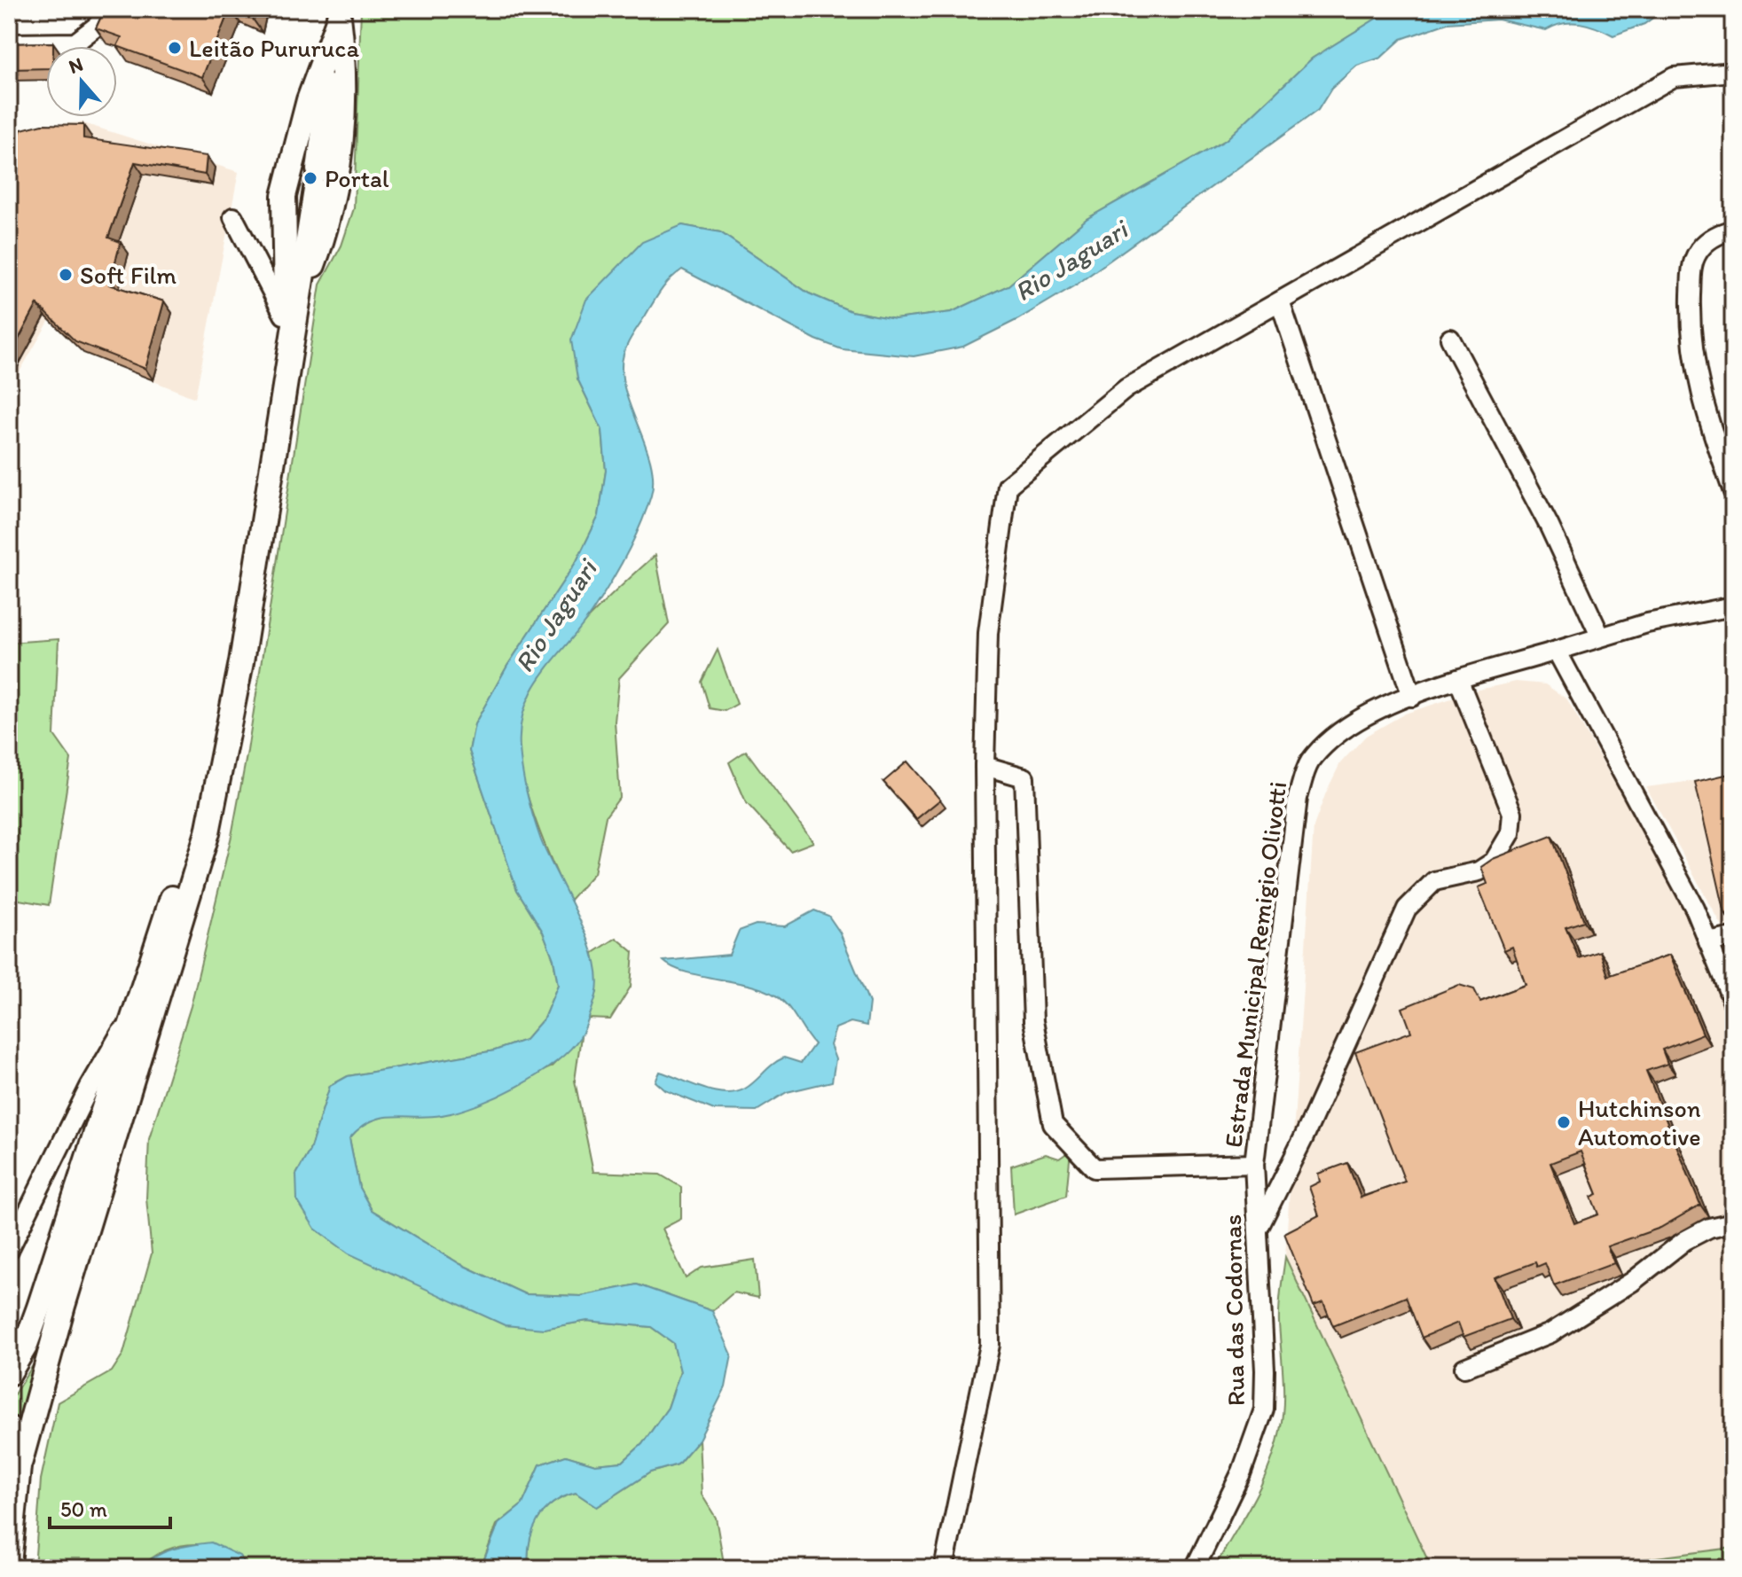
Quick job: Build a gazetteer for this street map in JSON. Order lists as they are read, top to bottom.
{
  "streets": {
    "street": ["Estrada Municipal Remigio Olivotti", "Rua das Codornas"]
  },
  "crossings": [
    ["Estrada Municipal Remigio Olivotti", "Rua das Codornas"]
  ],
  "water": ["Rio Jaguari"],
  "places": [
    "Leitão Pururuca",
    "Portal",
    "Soft Film",
    "Hutchinson Automotive"
  ],
  "scale_bar": "50 m",
  "north": "top"
}
